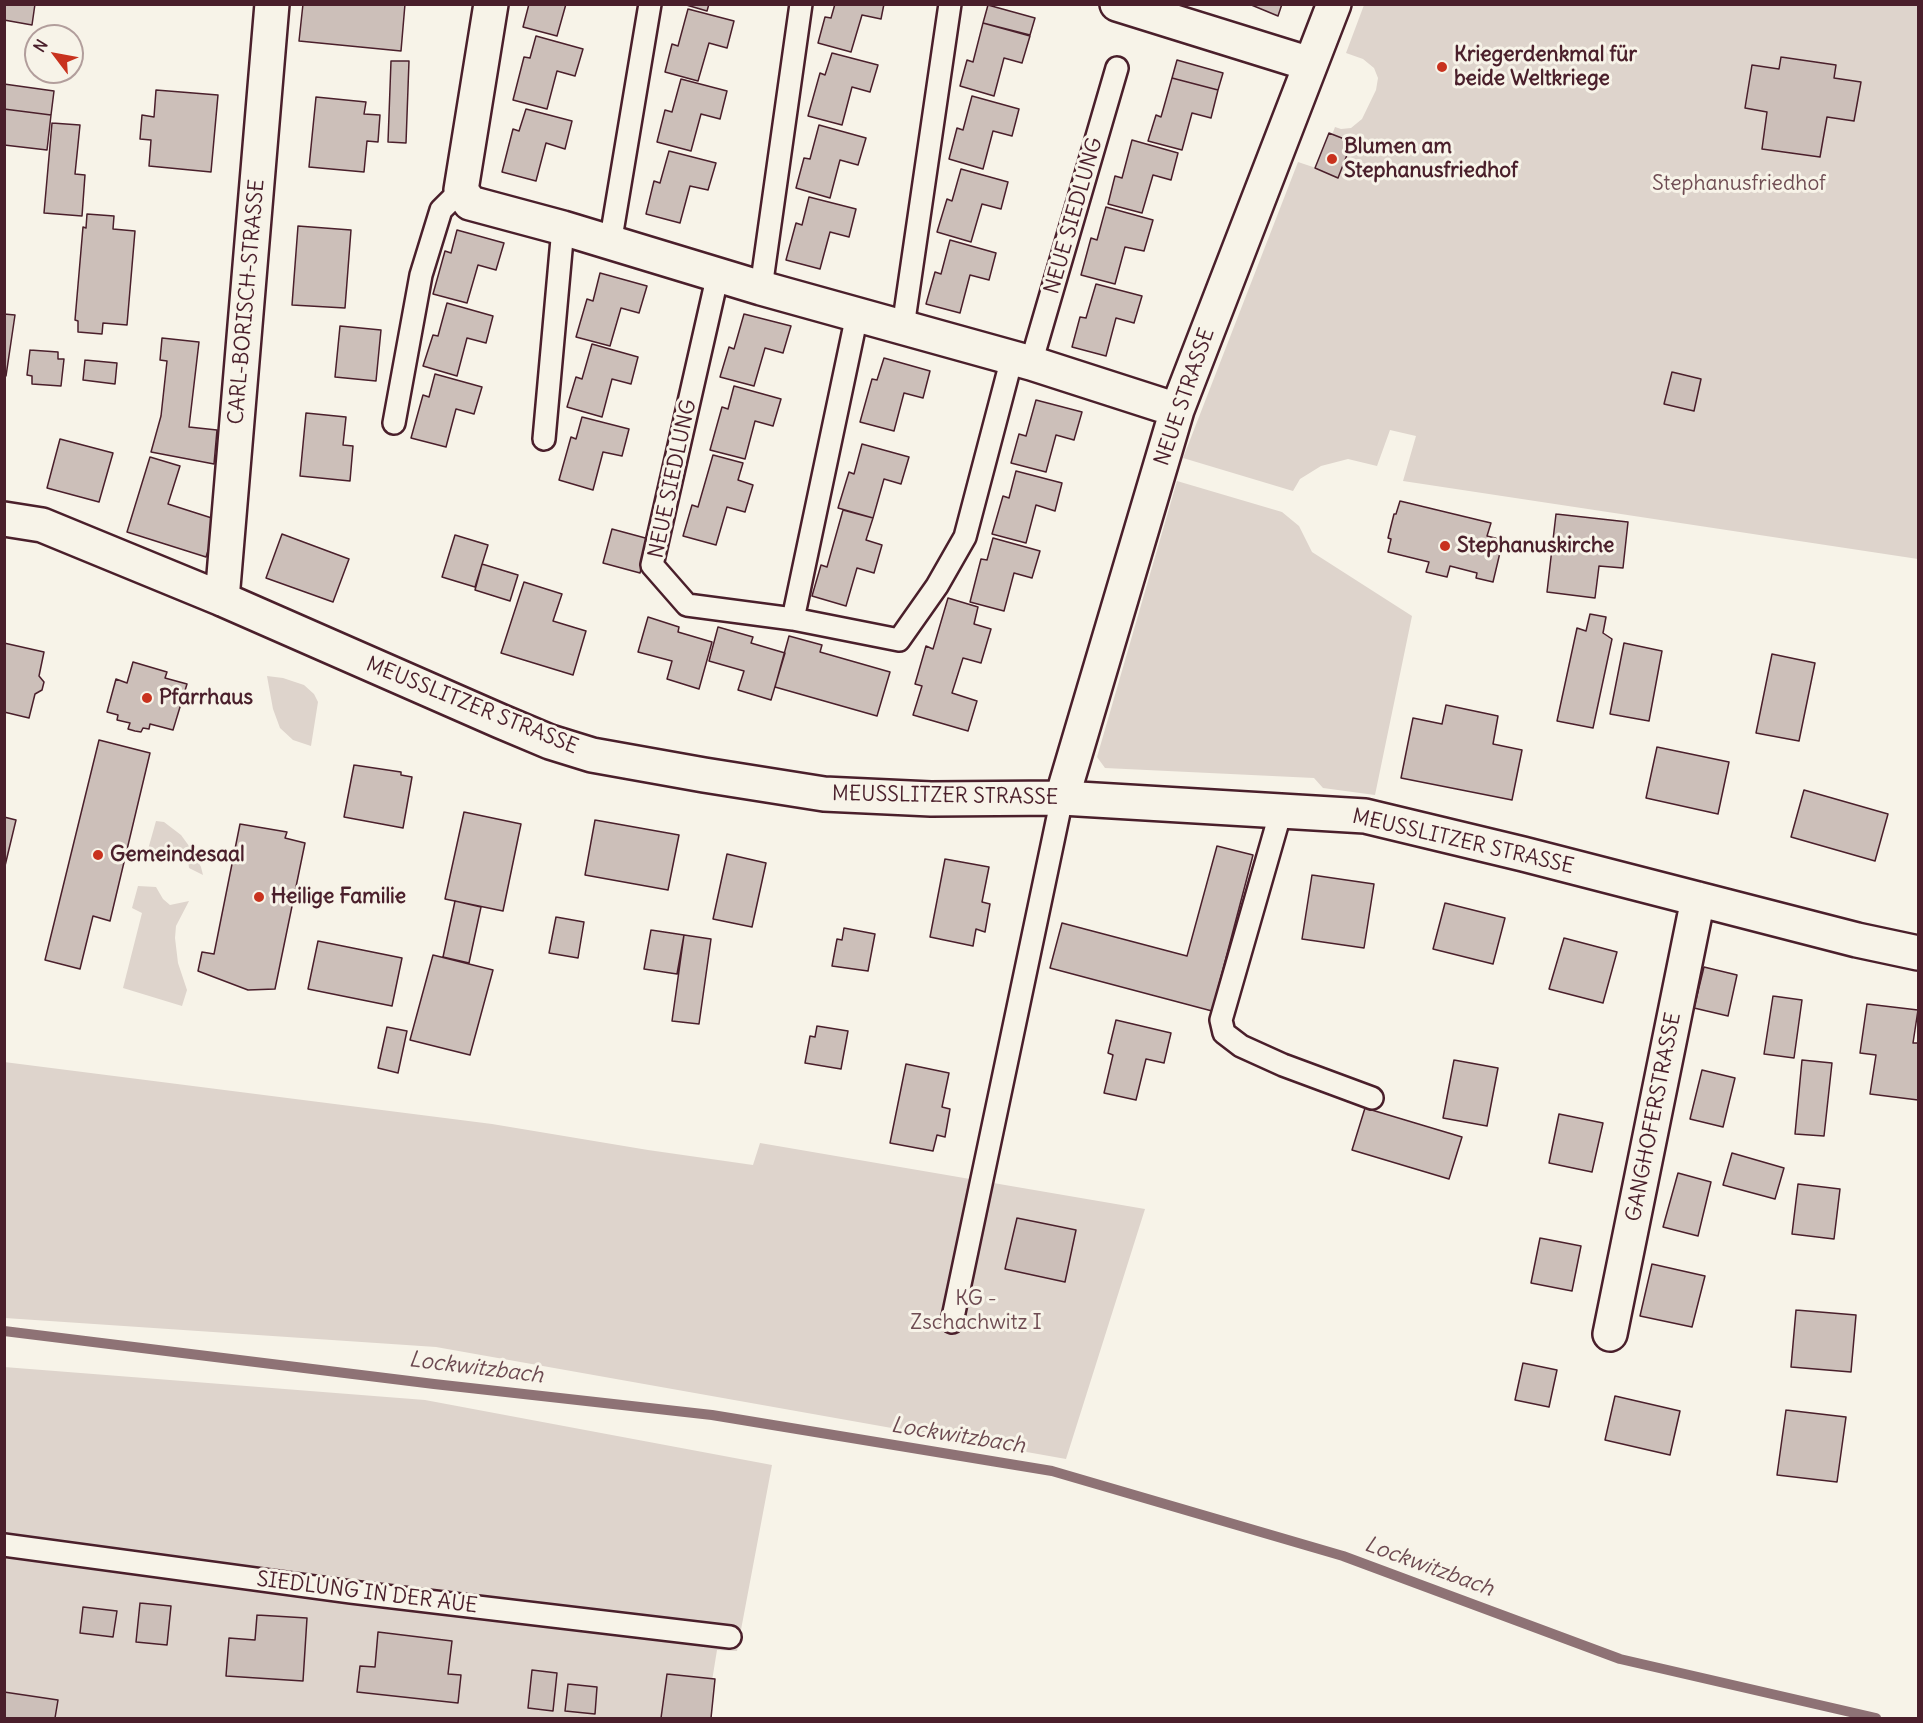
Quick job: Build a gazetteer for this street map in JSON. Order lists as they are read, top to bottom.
{
  "streets": {
    "street": [
      "CARL-BORISCH-STRASSE",
      "NEUE STRASSE",
      "MEUSSLITZER STRASSE",
      "GANGHOFERSTRASSE"
    ],
    "lane": ["NEUE SIEDLUNG", "SIEDLUNG IN DER AUE"]
  },
  "crossings": [
    ["CARL-BORISCH-STRASSE", "MEUSSLITZER STRASSE"],
    ["NEUE STRASSE", "MEUSSLITZER STRASSE"],
    ["MEUSSLITZER STRASSE", "GANGHOFERSTRASSE"]
  ],
  "water": ["Lockwitzbach"],
  "parks": ["Stephanusfriedhof", "KG - Zschachwitz I"],
  "places": [
    "Kriegerdenkmal für beide Weltkriege",
    "Blumen am Stephanusfriedhof",
    "Stephanuskirche",
    "Pfarrhaus",
    "Gemeindesaal",
    "Heilige Familie"
  ],
  "north": "top left"
}
